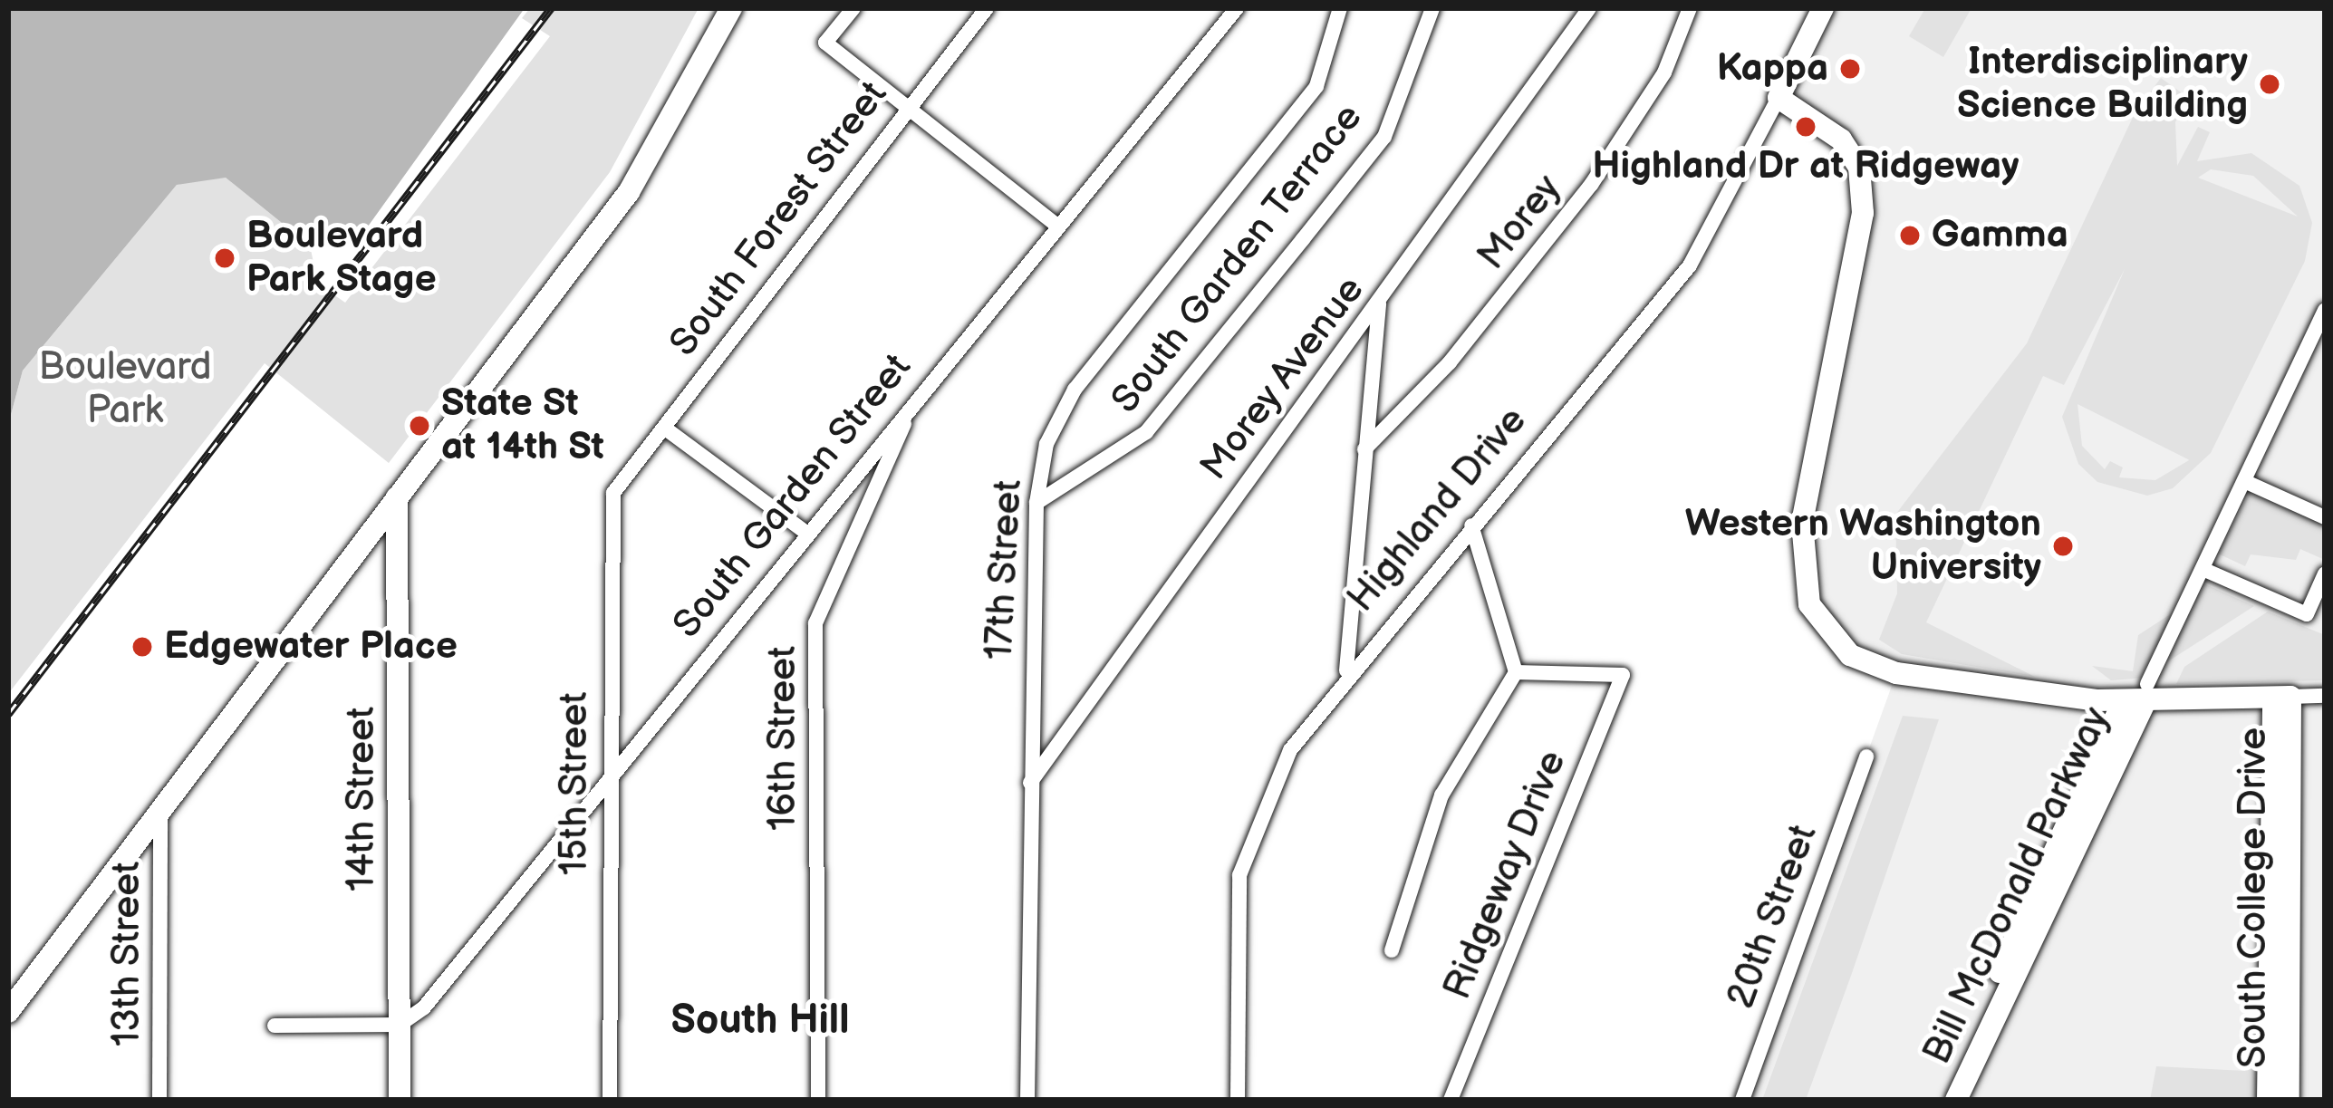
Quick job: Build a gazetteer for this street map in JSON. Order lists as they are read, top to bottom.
{
  "streets": {
    "street": [
      "South Forest Street",
      "Morey",
      "South Garden Terrace",
      "Morey Avenue",
      "South Garden Street",
      "Highland Drive",
      "17th Street",
      "16th Street",
      "15th Street",
      "14th Street",
      "Ridgeway Drive",
      "Bill McDonald Parkway",
      "South College Drive",
      "20th Street",
      "13th Street"
    ]
  },
  "crossings": [
    ["South Forest Street", "15th Street"],
    ["South Garden Terrace", "17th Street"],
    ["Morey Avenue", "17th Street"],
    ["South Garden Street", "16th Street"],
    ["South Garden Street", "15th Street"],
    ["South Garden Street", "14th Street"]
  ],
  "districts": ["South Hill"],
  "parks": ["Boulevard Park"],
  "places": [
    "Kappa",
    "Interdisciplinary Science Building",
    "Highland Dr at Ridgeway",
    "Gamma",
    "Boulevard Park Stage",
    "State St at 14th St",
    "Western Washington University",
    "Edgewater Place"
  ]
}
